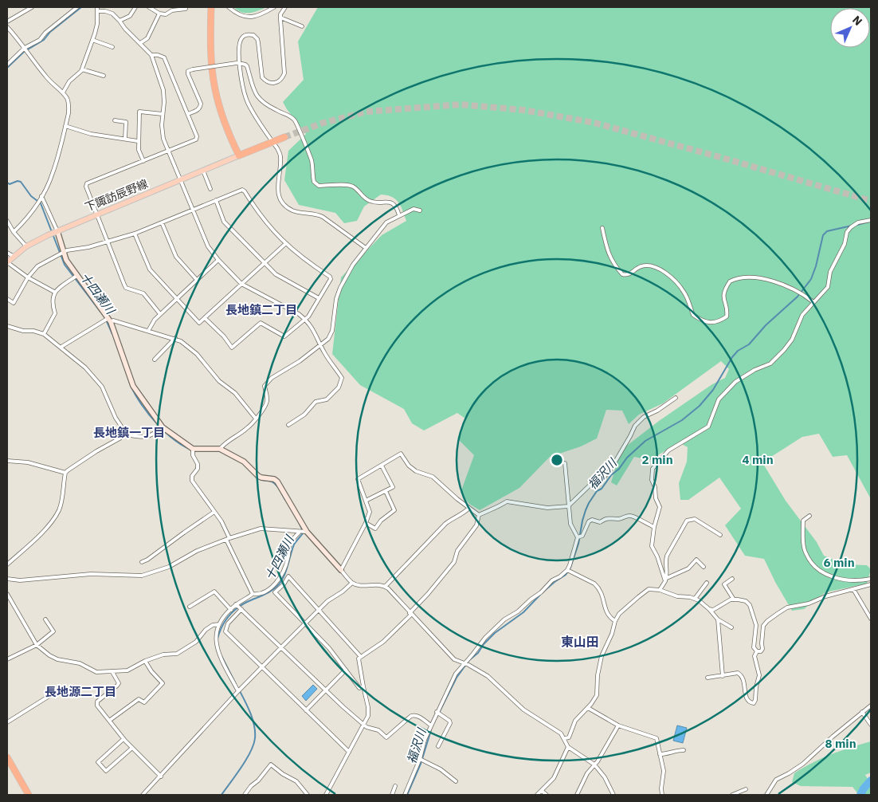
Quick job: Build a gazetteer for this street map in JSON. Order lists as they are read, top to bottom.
{
  "streets": {
    "main road": ["下諏訪辰野線"]
  },
  "districts": [
    "長地鎮二丁目",
    "長地鎮一丁目",
    "東山田",
    "長地源二丁目"
  ],
  "water": ["十四瀬川", "福沢川"],
  "north": "top right",
  "rings": [
    "2 min",
    "4 min",
    "6 min",
    "8 min"
  ]
}
